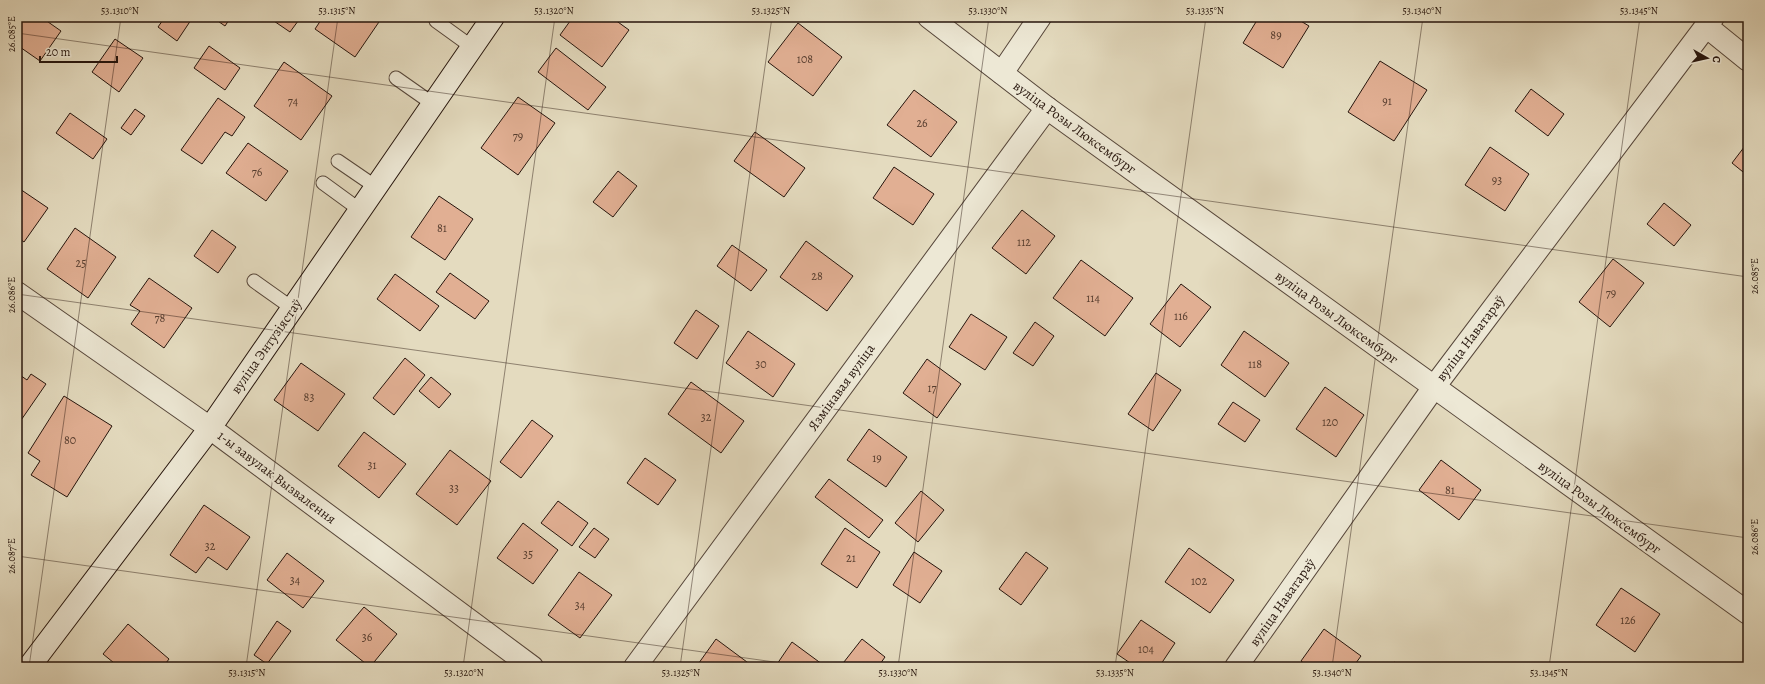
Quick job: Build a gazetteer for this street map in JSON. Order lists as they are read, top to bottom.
{
  "streets": {
    "street": [
      "вуліца Розы Люксембург",
      "вуліца Наватараў",
      "вуліца Энтузіястаў",
      "Язмінавая вуліца",
      "1-ы завулак Вызвалення"
    ]
  },
  "crossings": [
    ["вуліца Розы Люксембург", "вуліца Наватараў"],
    ["вуліца Розы Люксембург", "Язмінавая вуліца"],
    ["вуліца Энтузіястаў", "1-ы завулак Вызвалення"]
  ],
  "house_numbers": [
    "89",
    "108",
    "74",
    "91",
    "26",
    "79",
    "76",
    "93",
    "81",
    "112",
    "25",
    "28",
    "79",
    "114",
    "116",
    "78",
    "30",
    "118",
    "17",
    "83",
    "32",
    "120",
    "80",
    "19",
    "31",
    "33",
    "81",
    "32",
    "35",
    "21",
    "34",
    "102",
    "34",
    "126",
    "36",
    "104"
  ],
  "scale_bar": "20 m",
  "north": "right",
  "coordinates": [
    "53.1310°N",
    "53.1315°N",
    "53.1320°N",
    "53.1325°N",
    "53.1330°N",
    "53.1335°N",
    "53.1340°N",
    "53.1345°N",
    "26.085°E",
    "26.086°E",
    "26.087°E"
  ]
}
